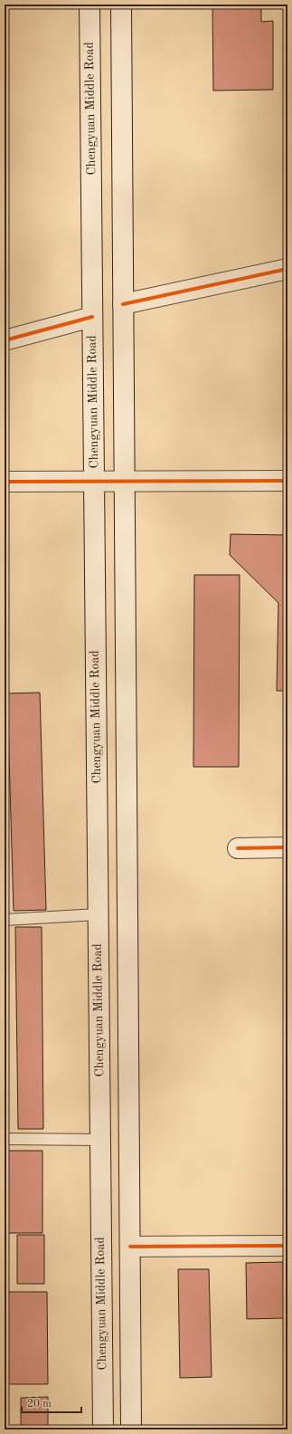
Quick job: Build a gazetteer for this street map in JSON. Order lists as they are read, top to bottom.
{
  "streets": {
    "main road": ["Chengyuan Middle Road"]
  },
  "scale_bar": "20 m"
}
